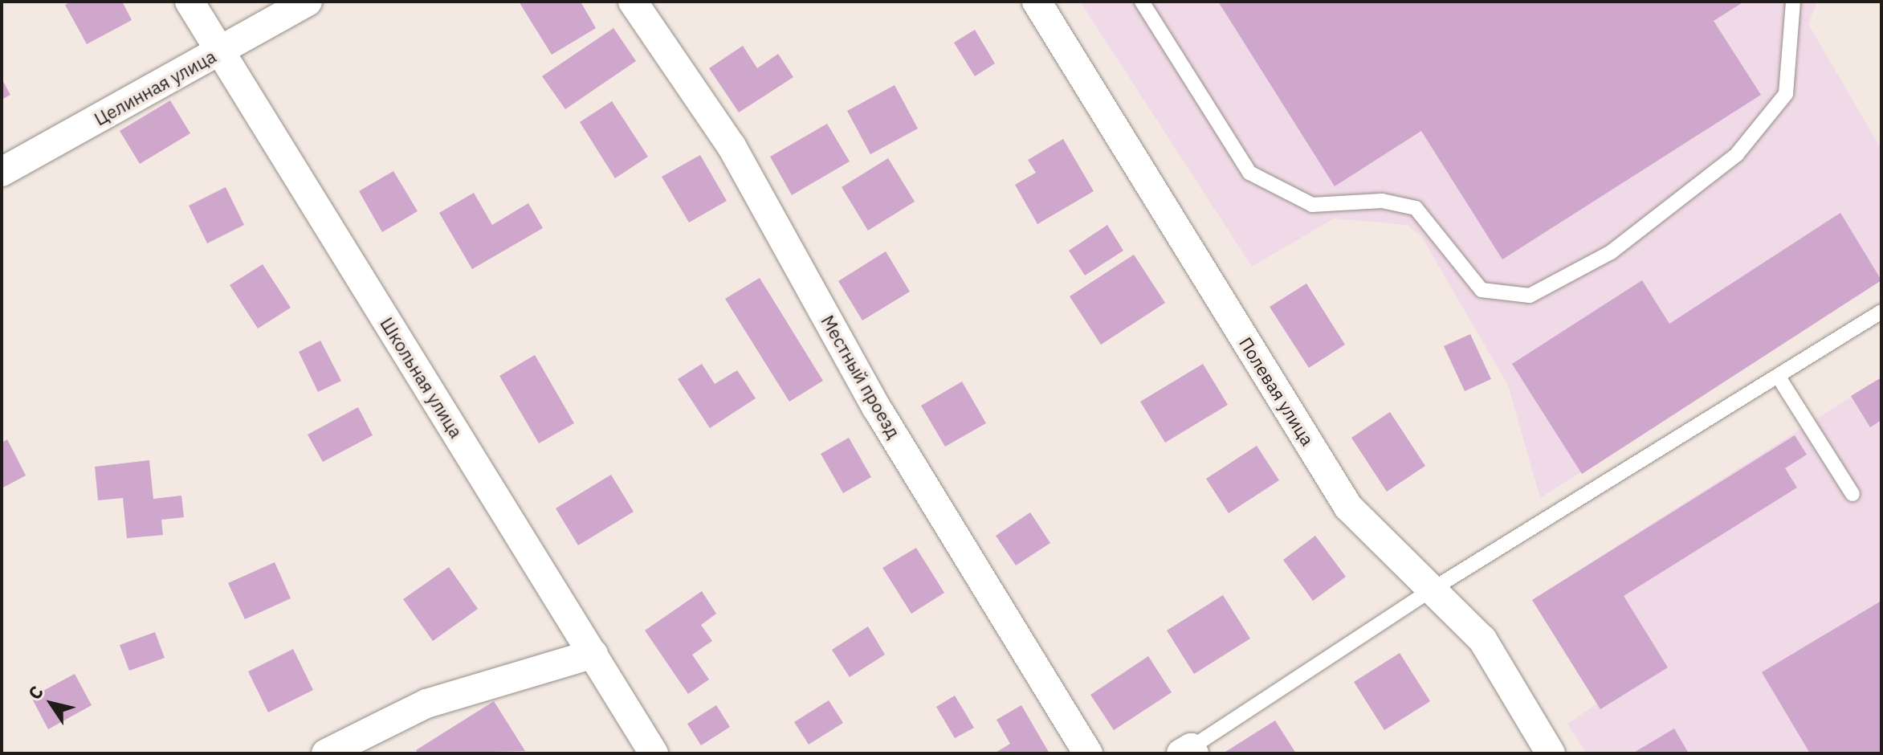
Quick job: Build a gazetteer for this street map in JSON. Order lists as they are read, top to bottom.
{
  "streets": {
    "street": [
      "Целинная улица",
      "Местный проезд",
      "Школьная улица",
      "Полевая улица"
    ]
  },
  "crossings": [
    ["Целинная улица", "Школьная улица"]
  ],
  "north": "top left"
}
